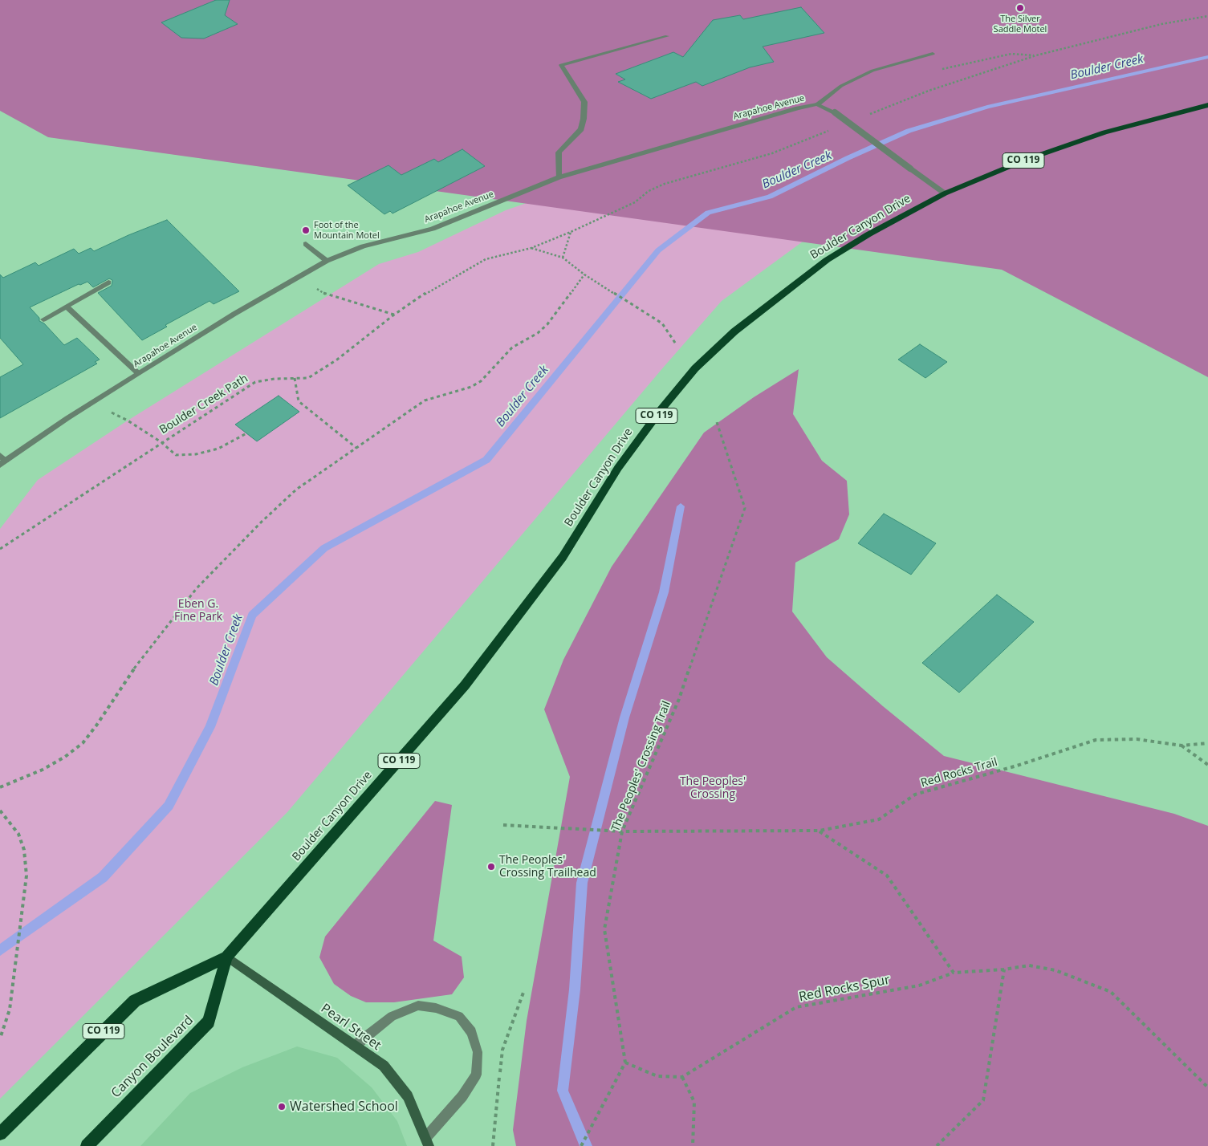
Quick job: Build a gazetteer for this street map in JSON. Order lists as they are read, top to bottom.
{
  "streets": {
    "main road": ["CO 119", "Boulder Canyon Drive", "Canyon Boulevard"],
    "street": ["Arapahoe Avenue", "Pearl Street"],
    "path": [
      "Boulder Creek Path",
      "The Peoples' Crossing Trail",
      "Red Rocks Trail",
      "Red Rocks Spur"
    ]
  },
  "crossings": [
    ["Arapahoe Avenue", "Boulder Canyon Drive"],
    ["CO 119", "Boulder Canyon Drive"],
    ["CO 119", "Pearl Street"],
    ["CO 119", "Canyon Boulevard"],
    ["Boulder Canyon Drive", "Pearl Street"],
    ["Boulder Canyon Drive", "Canyon Boulevard"],
    ["The Peoples' Crossing Trail", "Red Rocks Trail"],
    ["Pearl Street", "Canyon Boulevard"]
  ],
  "water": ["Boulder Creek"],
  "parks": ["Eben G. Fine Park", "The Peoples' Crossing"],
  "places": [
    "The Silver Saddle Motel",
    "Foot of the Mountain Motel",
    "The Peoples' Crossing Trailhead",
    "Watershed School"
  ]
}
